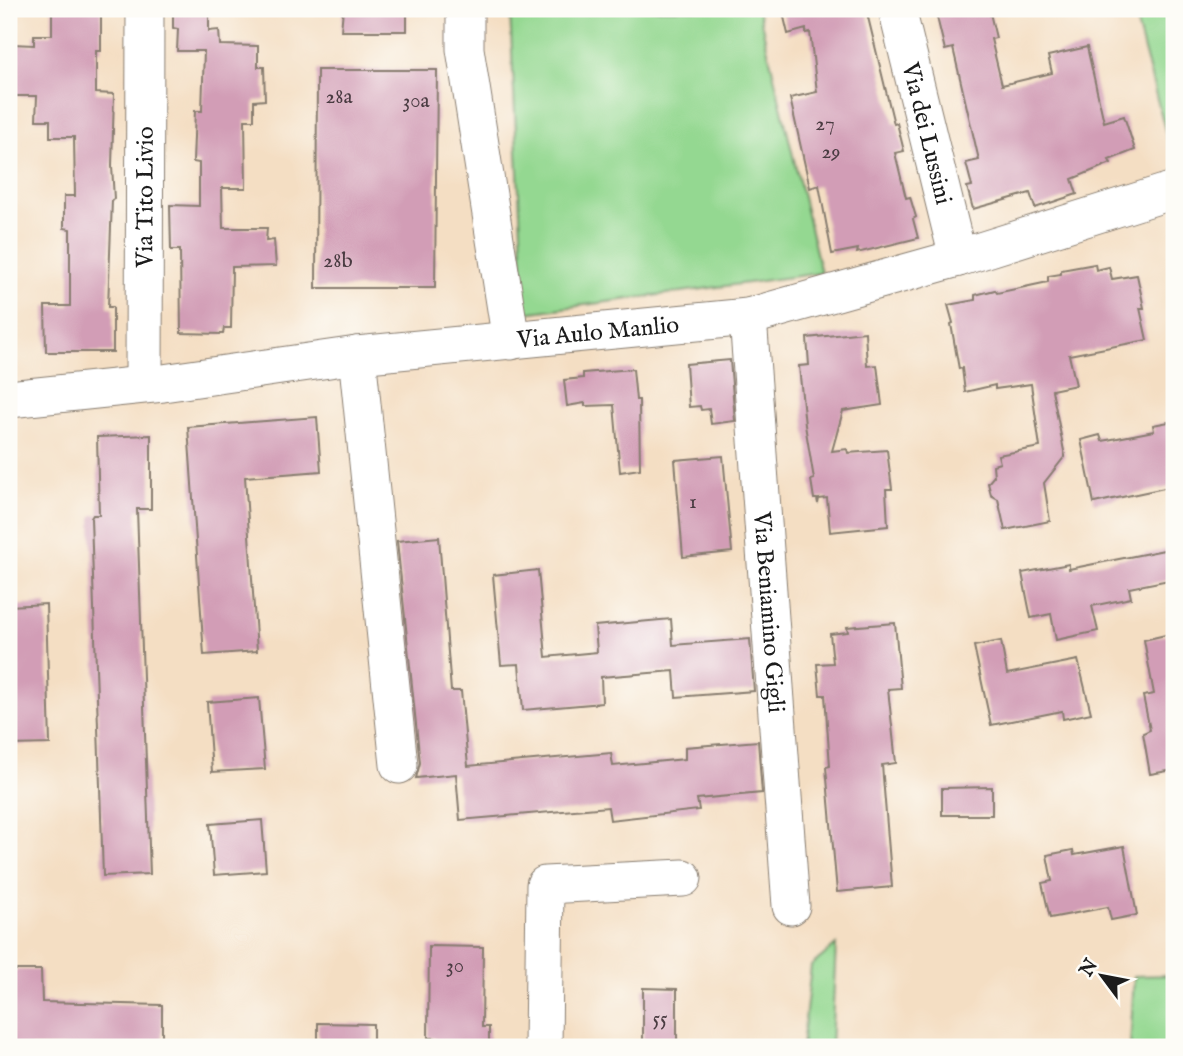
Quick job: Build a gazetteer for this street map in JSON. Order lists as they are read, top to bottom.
{
  "streets": {
    "street": [
      "Via dei Lussini",
      "Via Tito Livio",
      "Via Aulo Manlio",
      "Via Beniamino Gigli"
    ]
  },
  "crossings": [
    ["Via dei Lussini", "Via Aulo Manlio"],
    ["Via Tito Livio", "Via Aulo Manlio"],
    ["Via Aulo Manlio", "Via Beniamino Gigli"]
  ],
  "house_numbers": [
    "28a",
    "30a",
    "27",
    "29",
    "28b",
    "1",
    "30",
    "55"
  ],
  "north": "top left"
}
